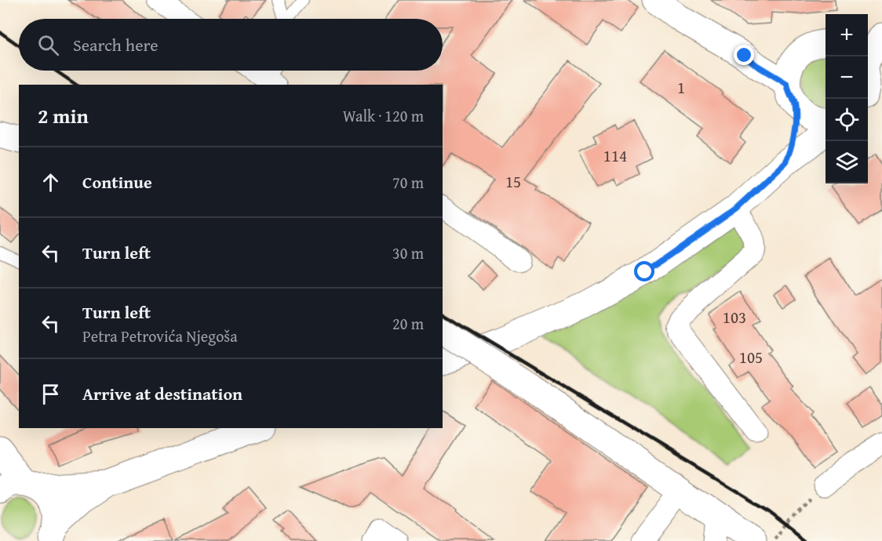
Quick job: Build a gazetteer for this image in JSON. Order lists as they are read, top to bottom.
{
  "house_numbers": [
    "1",
    "114",
    "15",
    "103",
    "105"
  ],
  "page": {
    "map_buttons": ["+", "−"],
    "search": "Search here",
    "heading": ["2 min", "Walk · 120 m"],
    "list": [
      ["Continue", "70 m"],
      ["Turn left", "30 m"],
      ["Turn left", "Petra Petrovića Njegoša", "20 m"],
      "Arrive at destination"
    ]
  }
}
